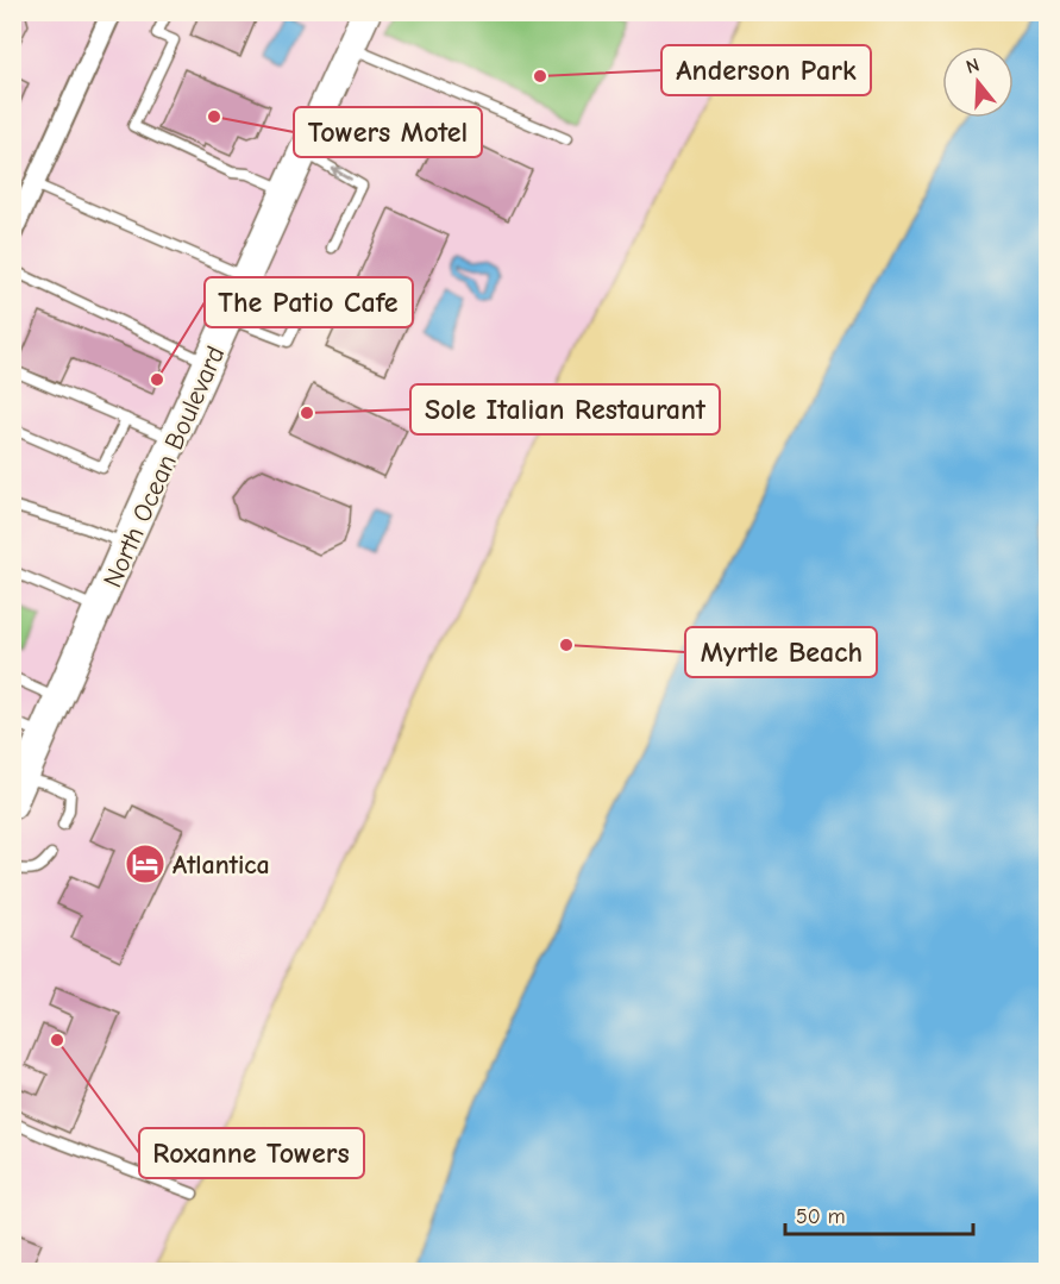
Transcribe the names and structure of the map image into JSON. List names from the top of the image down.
{
  "streets": {
    "main road": ["North Ocean Boulevard"]
  },
  "places": {
    "other": [
      "Anderson Park",
      "Towers Motel",
      "The Patio Cafe",
      "Sole Italian Restaurant",
      "Myrtle Beach",
      "Roxanne Towers"
    ],
    "hotel": ["Atlantica"]
  },
  "scale_bar": "50 m",
  "north": "top"
}
